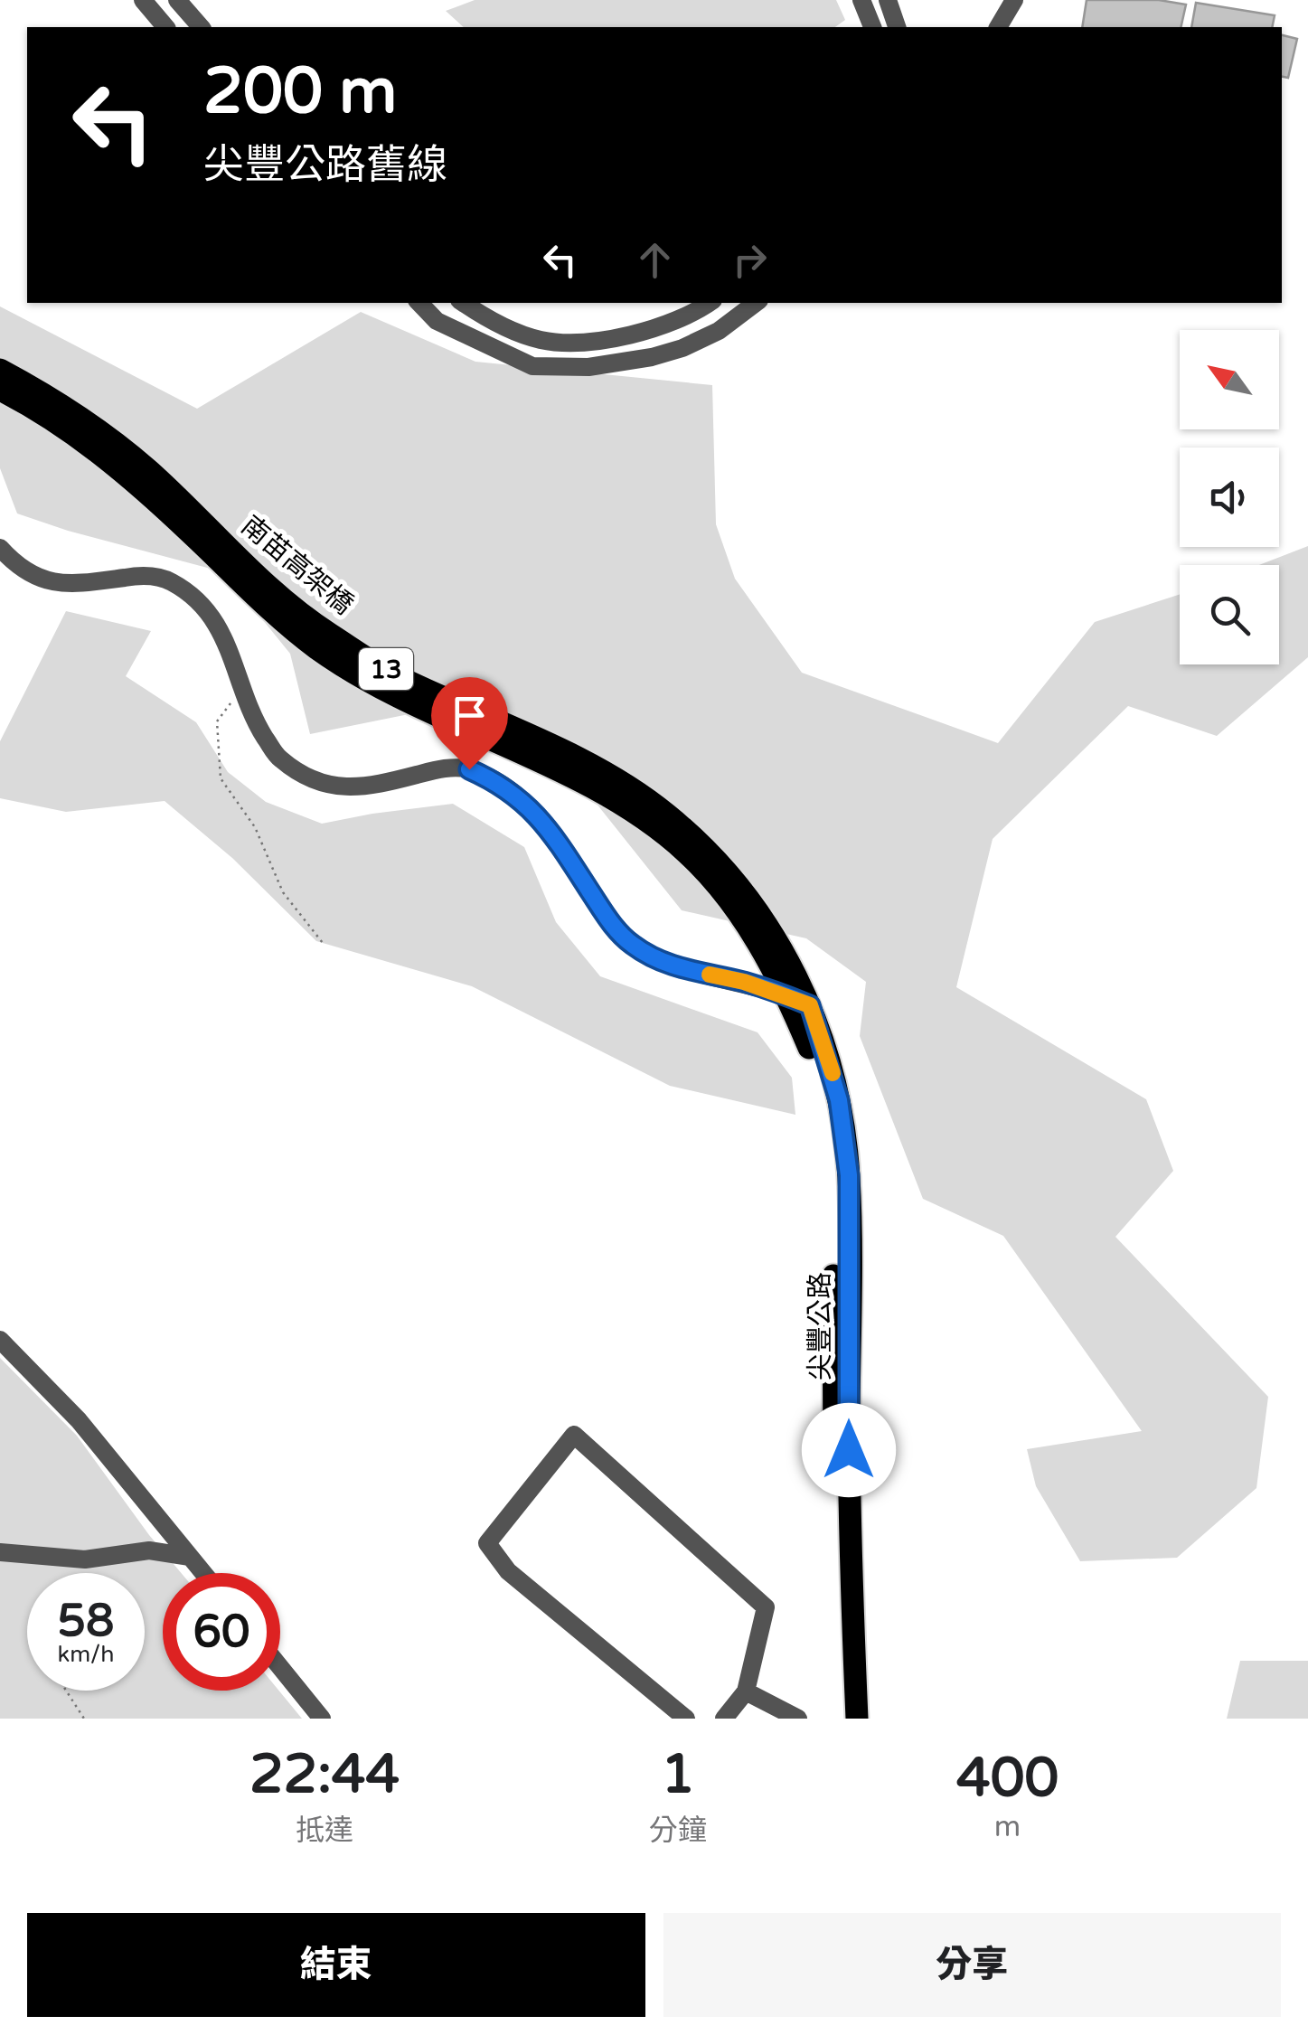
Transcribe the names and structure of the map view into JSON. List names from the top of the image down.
{
  "streets": {
    "main road": ["南苗高架橋", "13", "尖豐公路"]
  },
  "crossings": [
    ["南苗高架橋", "尖豐公路"]
  ],
  "north": "top left",
  "page": {
    "turn": ["200 m", "尖豐公路舊線"],
    "speed": "58 km/h",
    "limit": "60",
    "eta": [
      "22:44",
      "抵達",
      "1",
      "分鐘",
      "400",
      "m"
    ],
    "buttons": ["結束", "分享"]
  }
}
